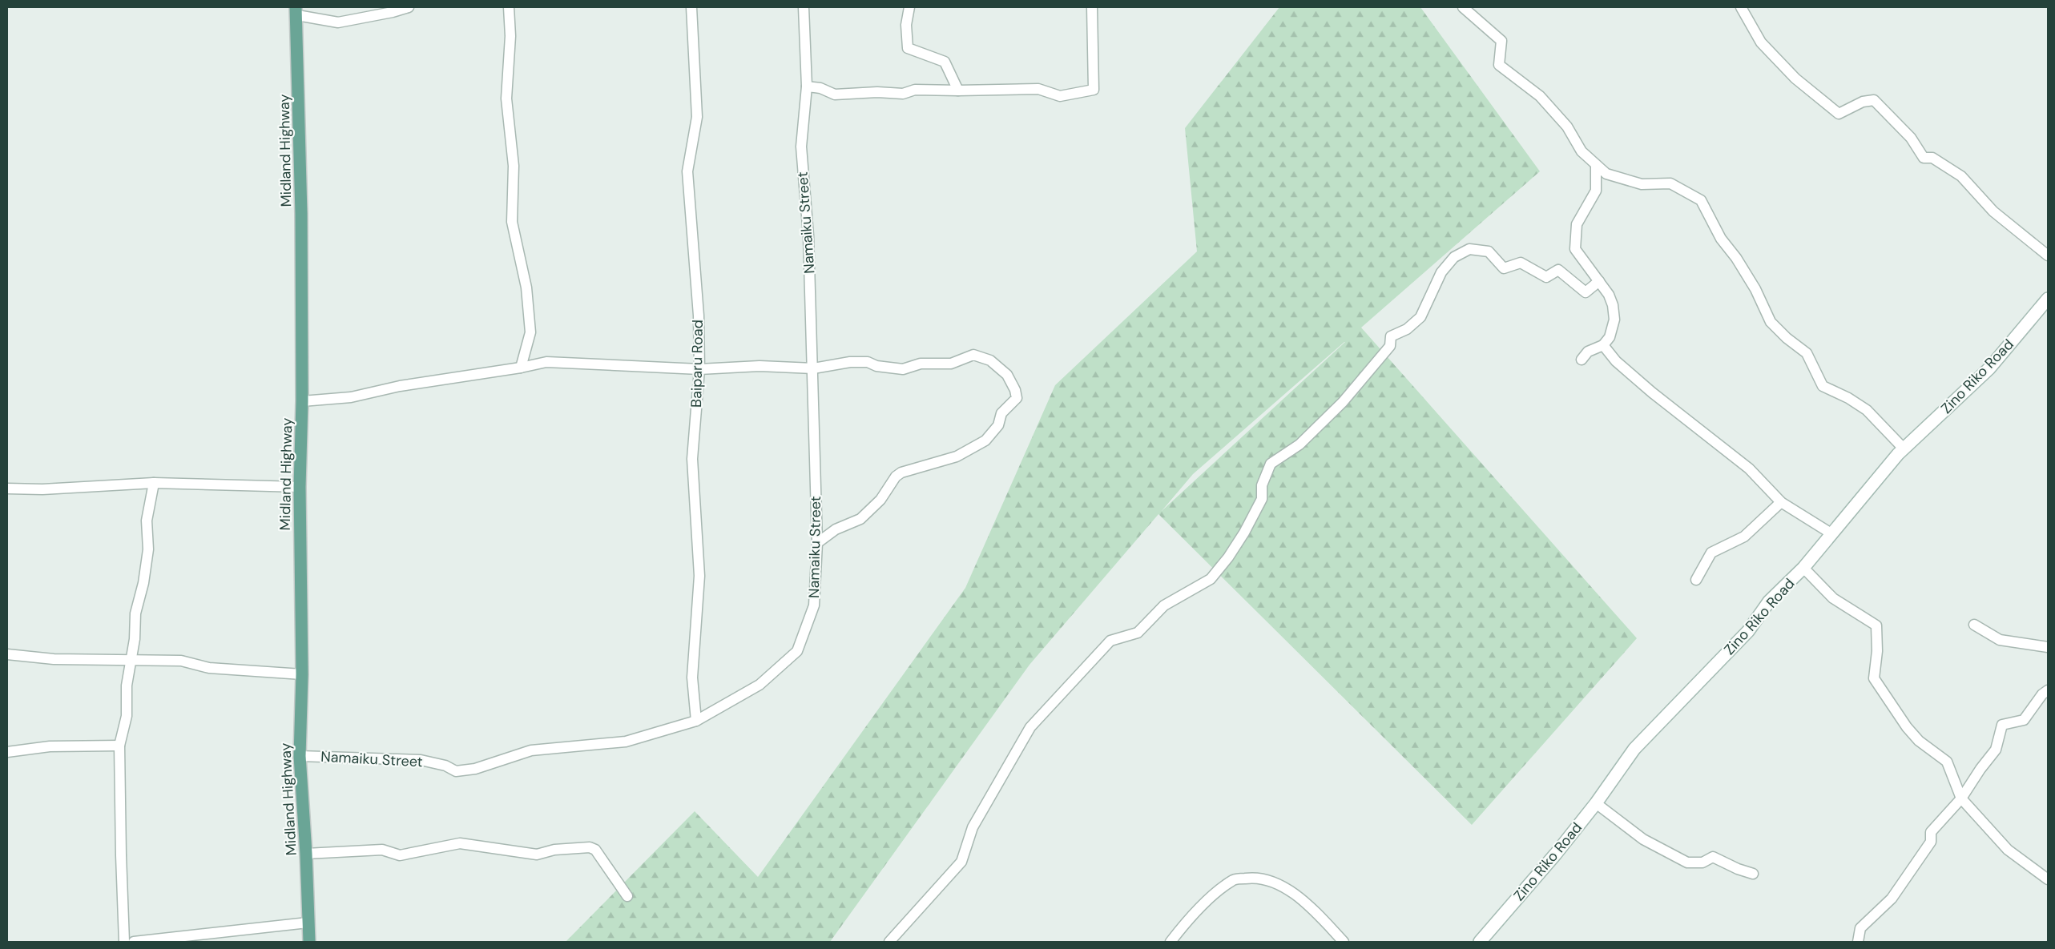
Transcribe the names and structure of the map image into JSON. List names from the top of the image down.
{
  "streets": {
    "main road": ["Midland Highway"],
    "street": ["Namaiku Street", "Baiparu Road", "Zino Riko Road"]
  },
  "crossings": [
    ["Midland Highway", "Namaiku Street"],
    ["Namaiku Street", "Baiparu Road"]
  ]
}
